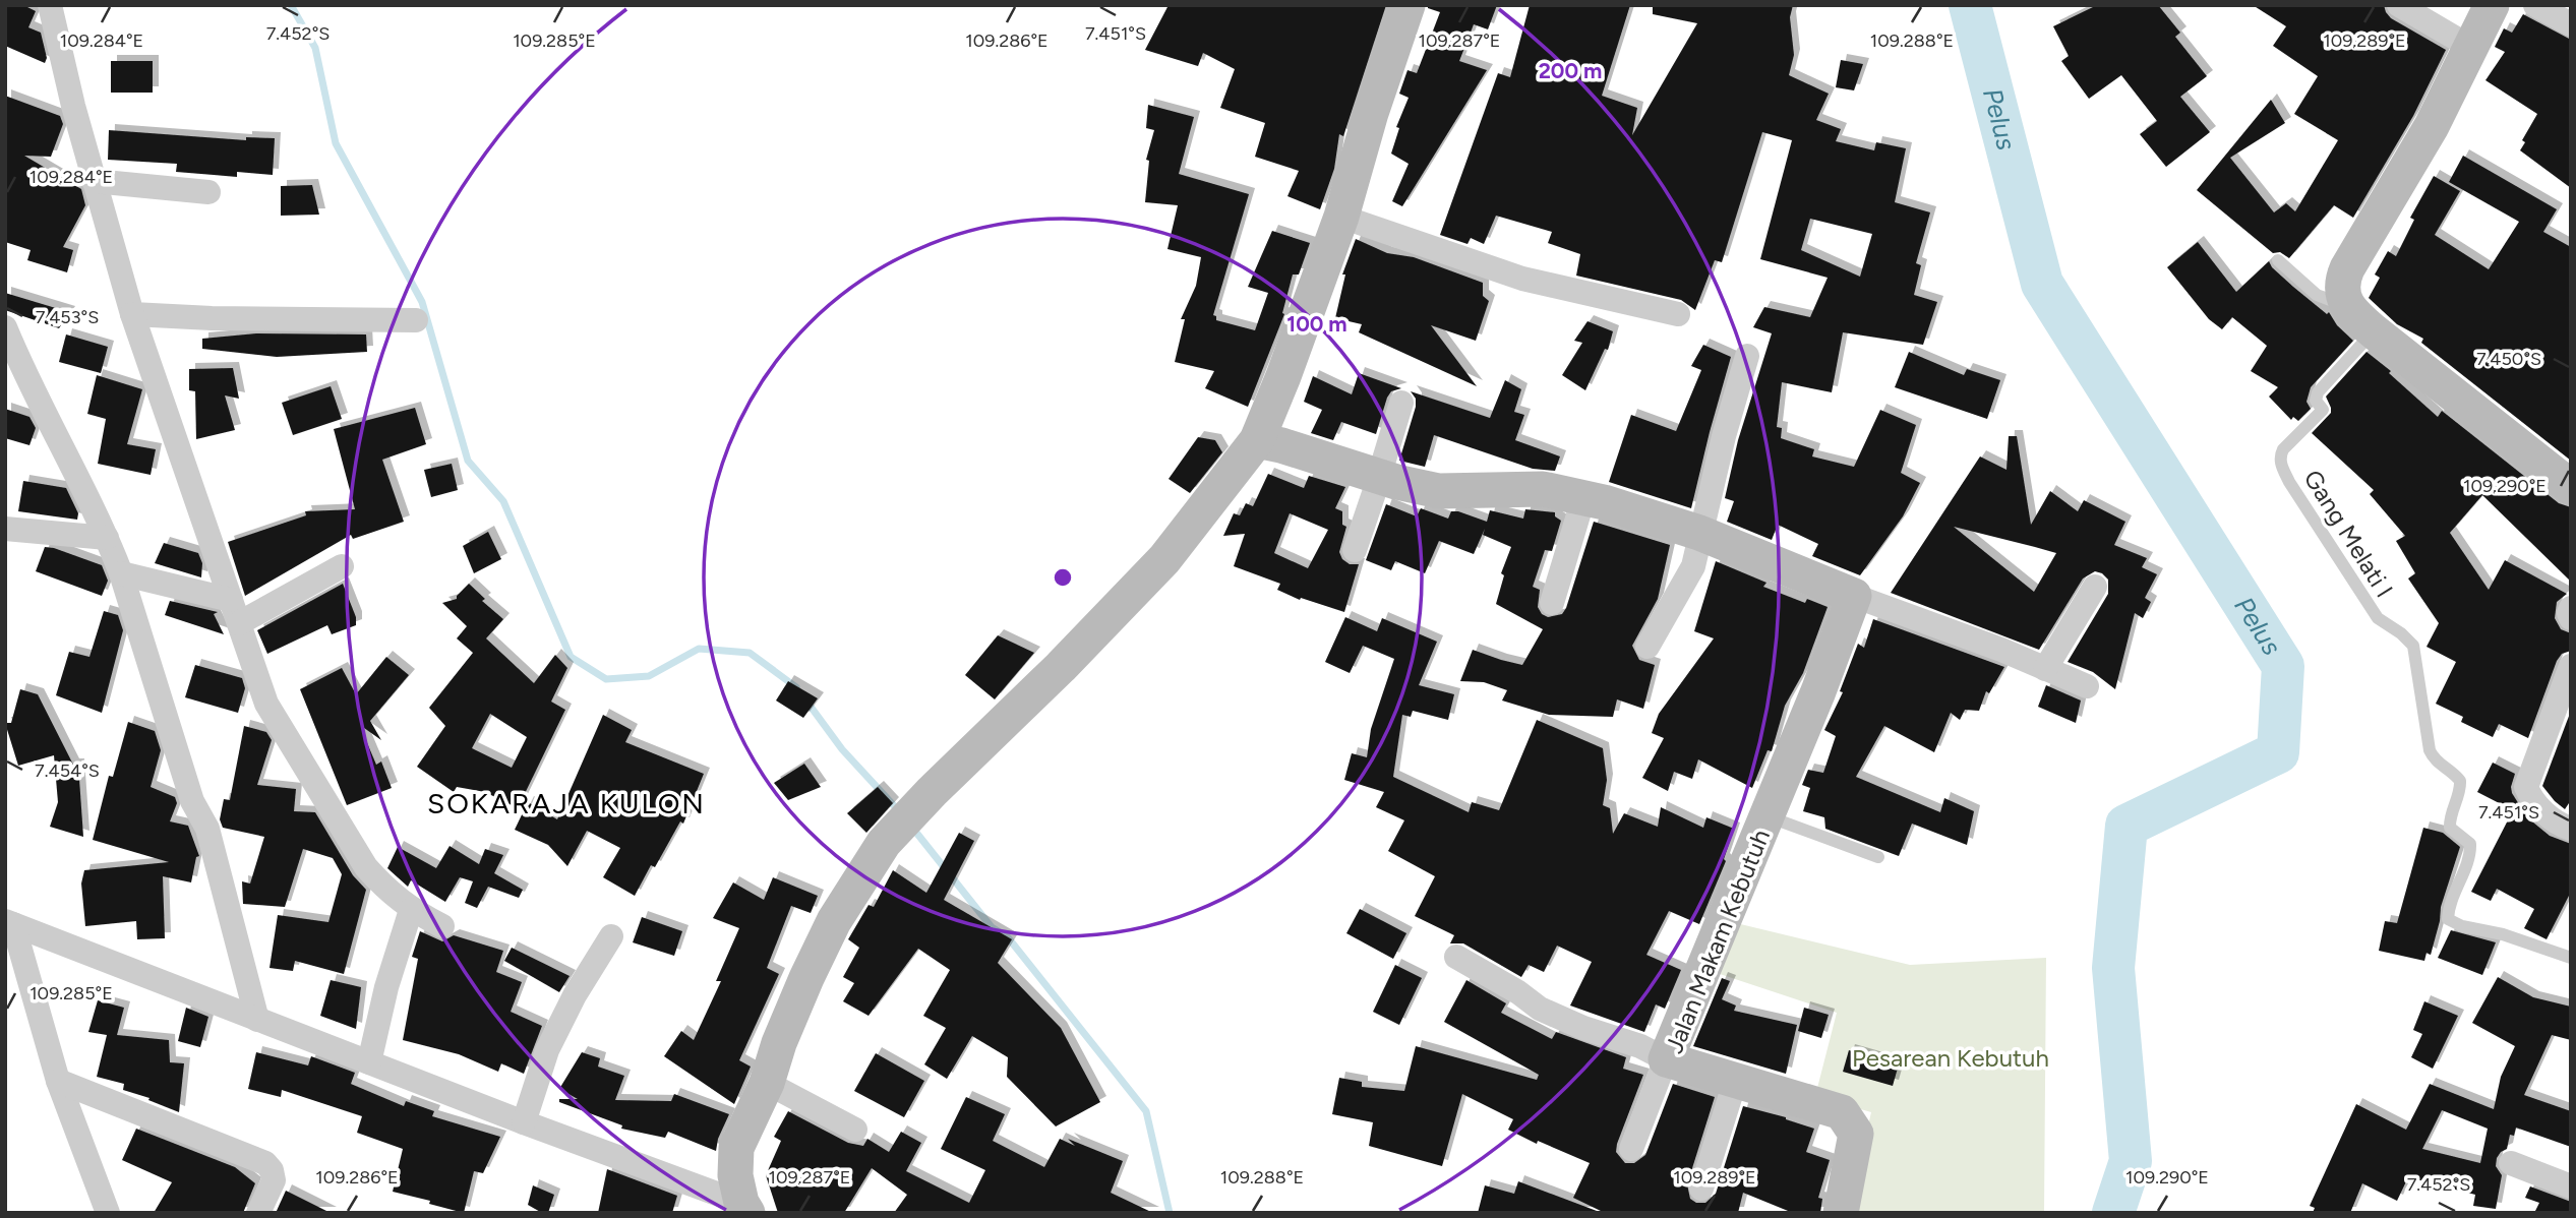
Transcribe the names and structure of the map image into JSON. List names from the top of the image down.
{
  "streets": {
    "street": ["Jalan Makam Kebutuh"],
    "lane": ["Gang Melati I"]
  },
  "districts": ["SOKARAJA KULON"],
  "water": ["Pelus"],
  "parks": ["Pesarean Kebutuh"],
  "coordinates": [
    "7.452°S",
    "7.451°S",
    "109.284°E",
    "109.285°E",
    "109.286°E",
    "109.287°E",
    "109.288°E",
    "109.289°E",
    "7.453°S",
    "7.450°S",
    "109.290°E",
    "7.454°S"
  ],
  "rings": ["200 m", "100 m"]
}
